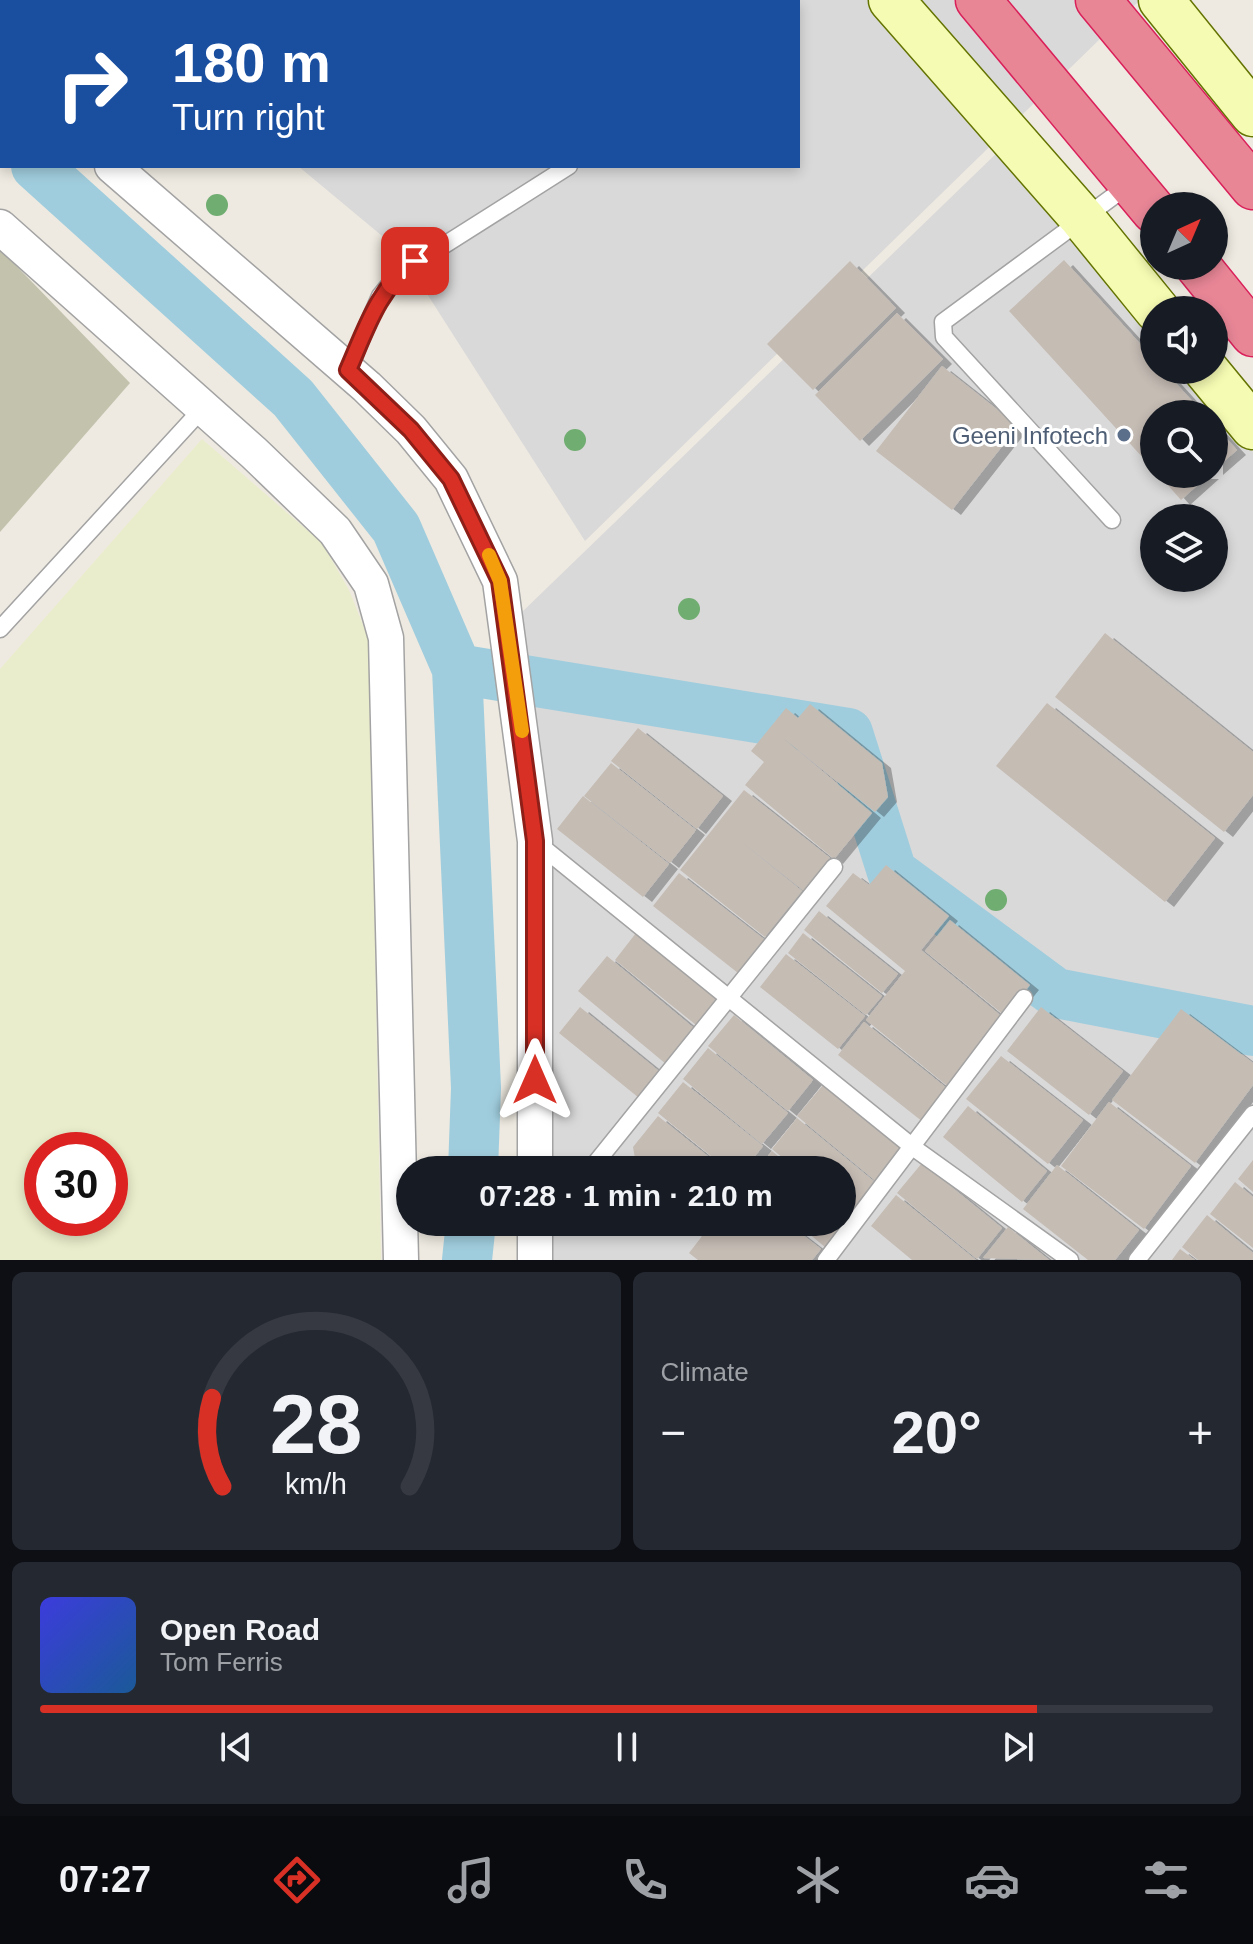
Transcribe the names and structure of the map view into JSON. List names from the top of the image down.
{
  "places": ["Geeni Infotech"],
  "north": "top right",
  "page": {
    "turn": ["180 m", "Turn right"],
    "limit": "30",
    "trip": "07:28 · 1 min · 210 m",
    "tile": "Climate",
    "heat": ["−", "20°", "+"],
    "song": ["Open Road", "Tom Ferris"],
    "tabs": "07:27",
    "gauge": ["28", "km/h"]
  }
}
